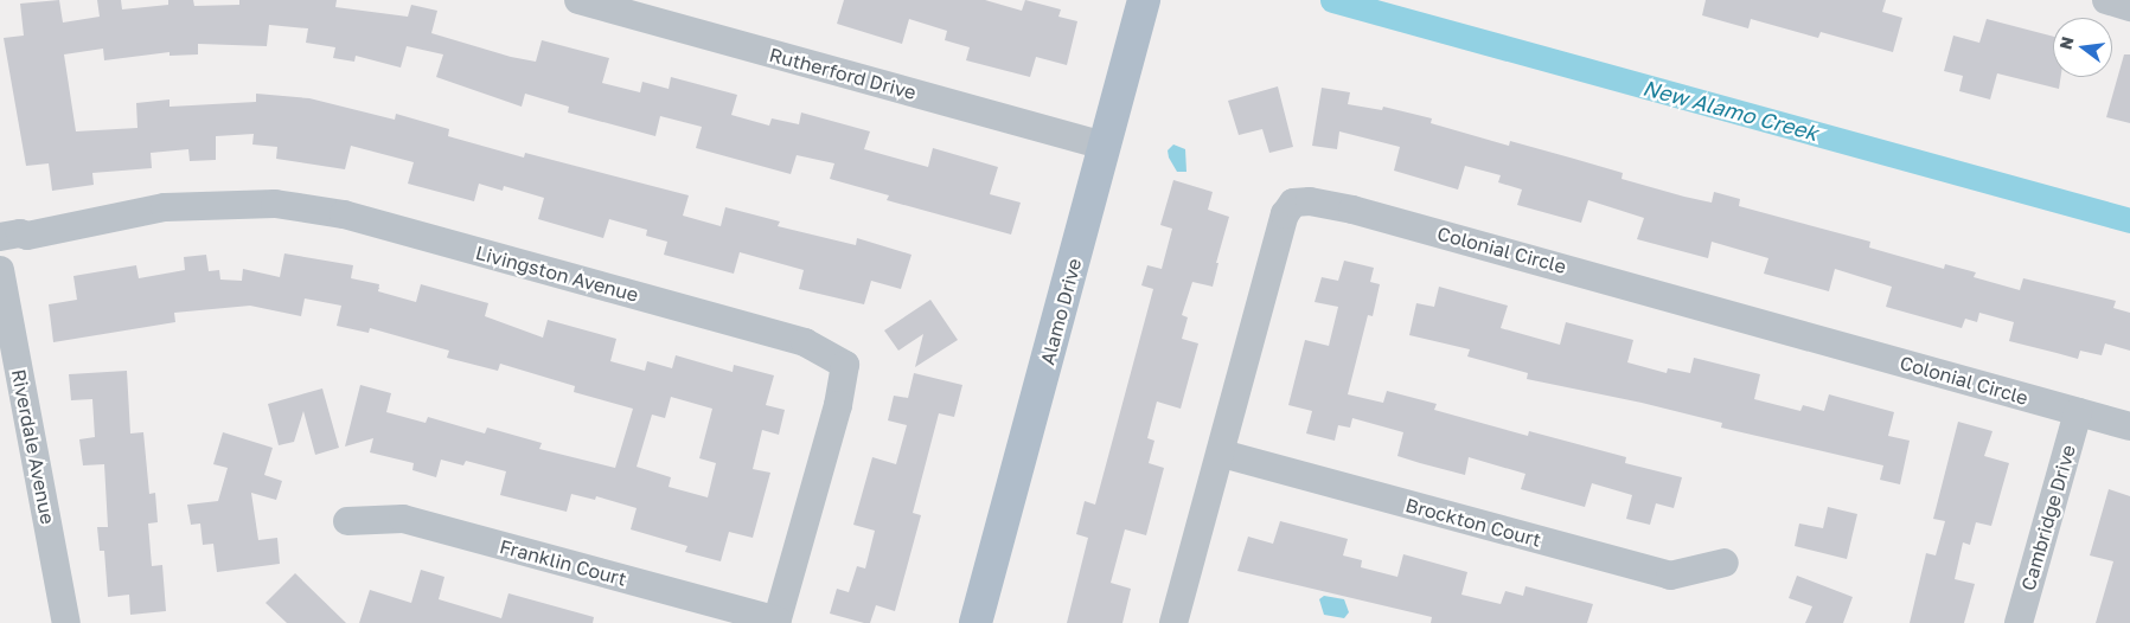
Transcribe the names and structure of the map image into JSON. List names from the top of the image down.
{
  "streets": {
    "main road": ["Alamo Drive"],
    "street": [
      "Rutherford Drive",
      "Colonial Circle",
      "Livingston Avenue",
      "Riverdale Avenue",
      "Cambridge Drive",
      "Brockton Court",
      "Franklin Court"
    ]
  },
  "crossings": [
    ["Rutherford Drive", "Alamo Drive"],
    ["Colonial Circle", "Cambridge Drive"],
    ["Colonial Circle", "Brockton Court"],
    ["Livingston Avenue", "Franklin Court"]
  ],
  "water": ["New Alamo Creek"],
  "north": "left"
}
